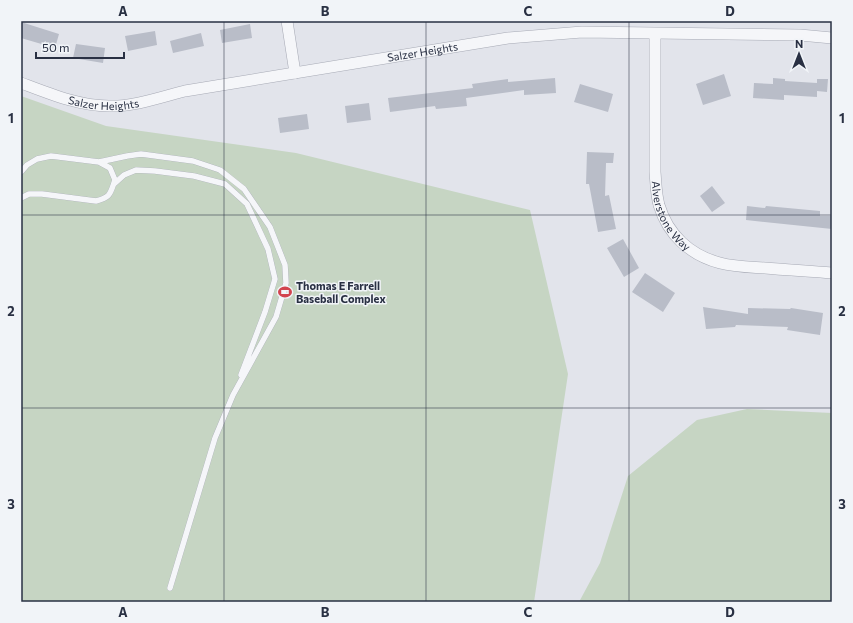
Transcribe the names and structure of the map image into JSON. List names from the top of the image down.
{
  "streets": {
    "street": ["Salzer Heights", "Alverstone Way"]
  },
  "crossings": [
    ["Salzer Heights", "Alverstone Way"]
  ],
  "places": {
    "sports": ["Thomas E Farrell Baseball Complex"]
  },
  "scale_bar": "50 m",
  "north": "top",
  "grid": {
    "columns": [
      "A",
      "B",
      "C",
      "D"
    ],
    "rows": ["1", "2", "3"]
  }
}
